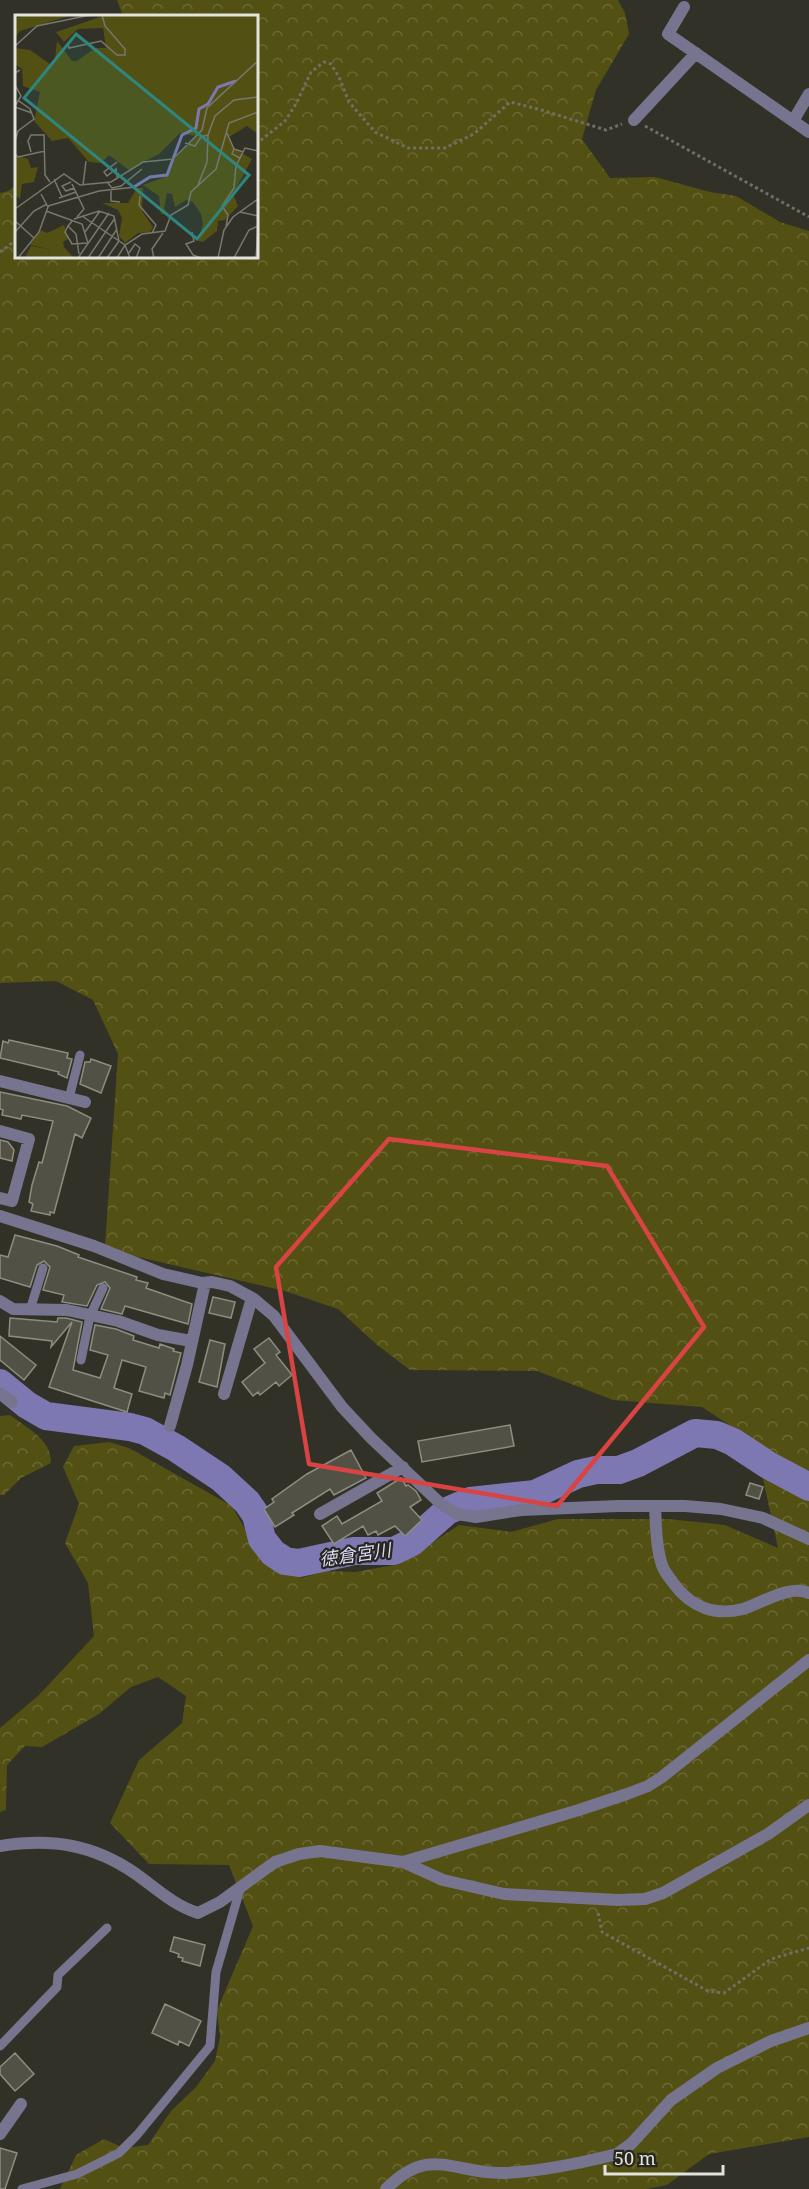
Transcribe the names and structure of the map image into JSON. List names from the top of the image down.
{
  "water": ["徳倉宮川"],
  "scale_bar": "50 m"
}
